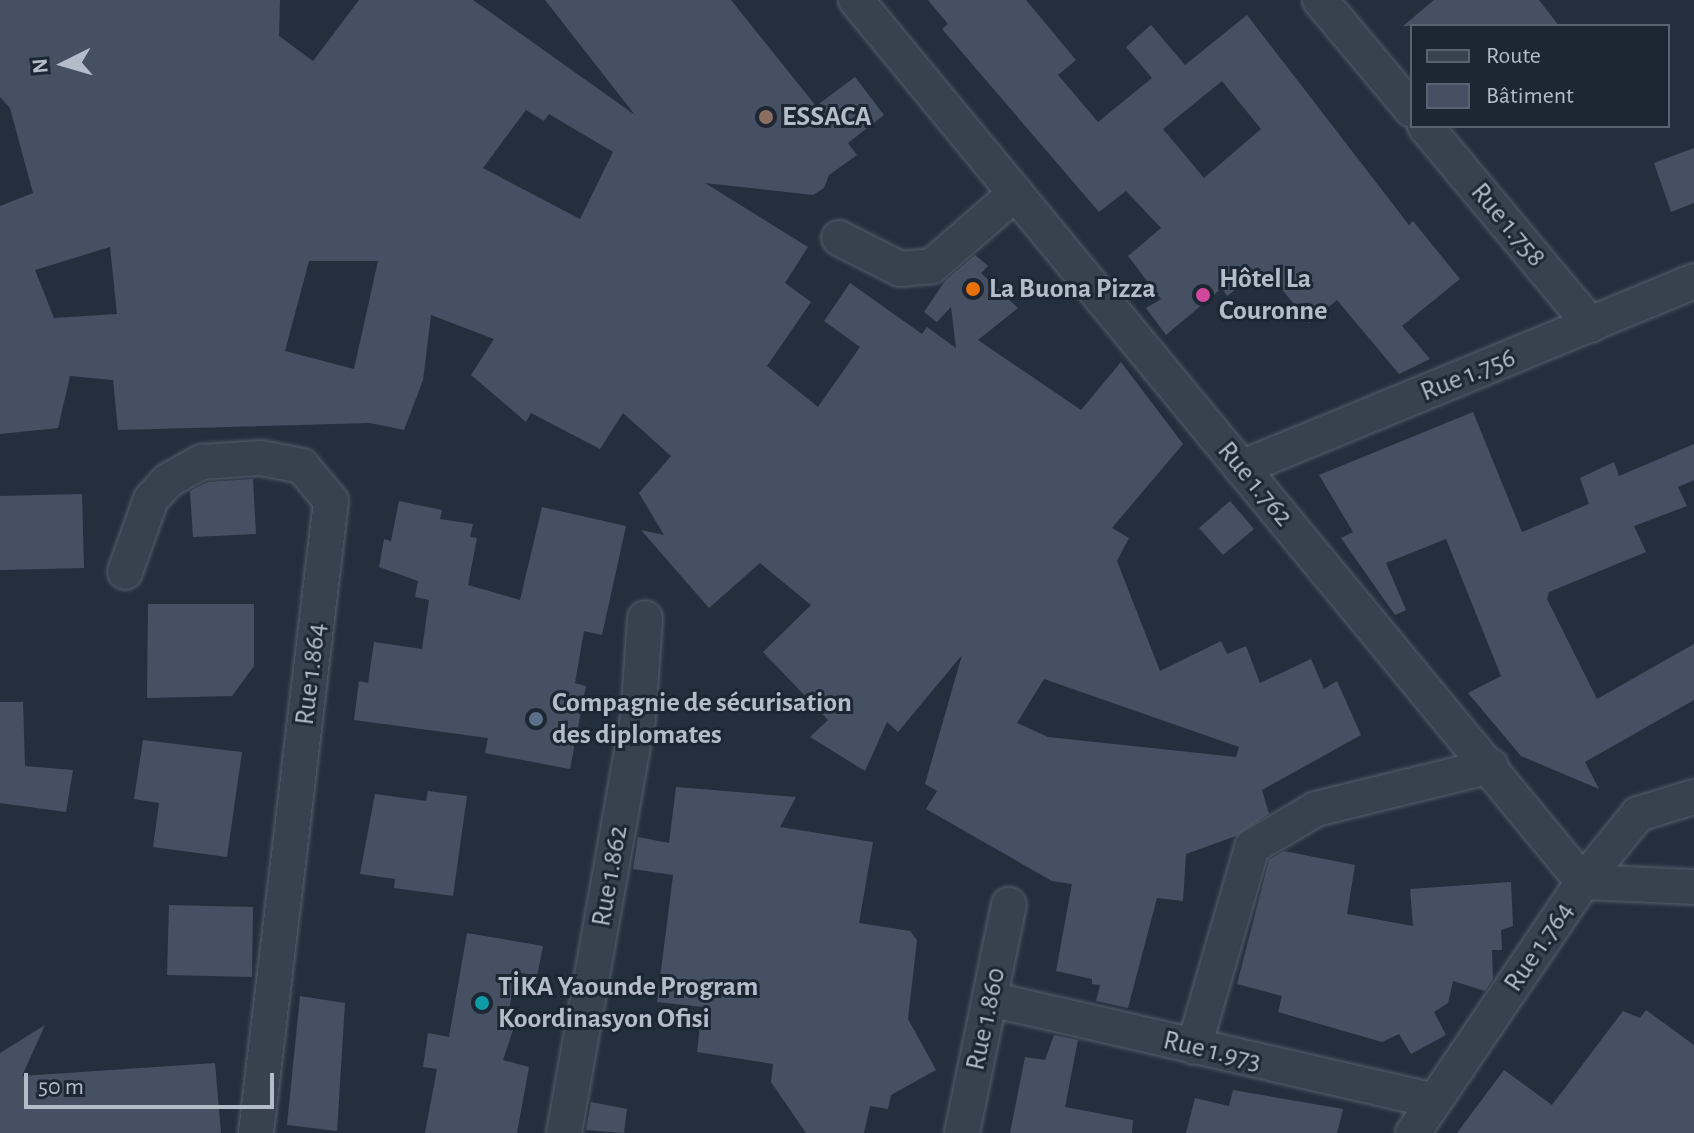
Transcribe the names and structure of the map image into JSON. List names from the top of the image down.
{
  "streets": {
    "street": [
      "Rue 1.758",
      "Rue 1.756",
      "Rue 1.762",
      "Rue 1.864",
      "Rue 1.862",
      "Rue 1.764",
      "Rue 1.860",
      "Rue 1.973"
    ]
  },
  "crossings": [
    ["Rue 1.758", "Rue 1.756"],
    ["Rue 1.756", "Rue 1.762"],
    ["Rue 1.762", "Rue 1.764"],
    ["Rue 1.764", "Rue 1.973"],
    ["Rue 1.860", "Rue 1.973"]
  ],
  "places": [
    "ESSACA",
    "La Buona Pizza",
    "Hôtel La Couronne",
    "Compagnie de sécurisation des diplomates",
    "TİKA Yaounde Program Koordinasyon Ofisi"
  ],
  "legend": ["Route", "Bâtiment"],
  "scale_bar": "50 m",
  "north": "left"
}
